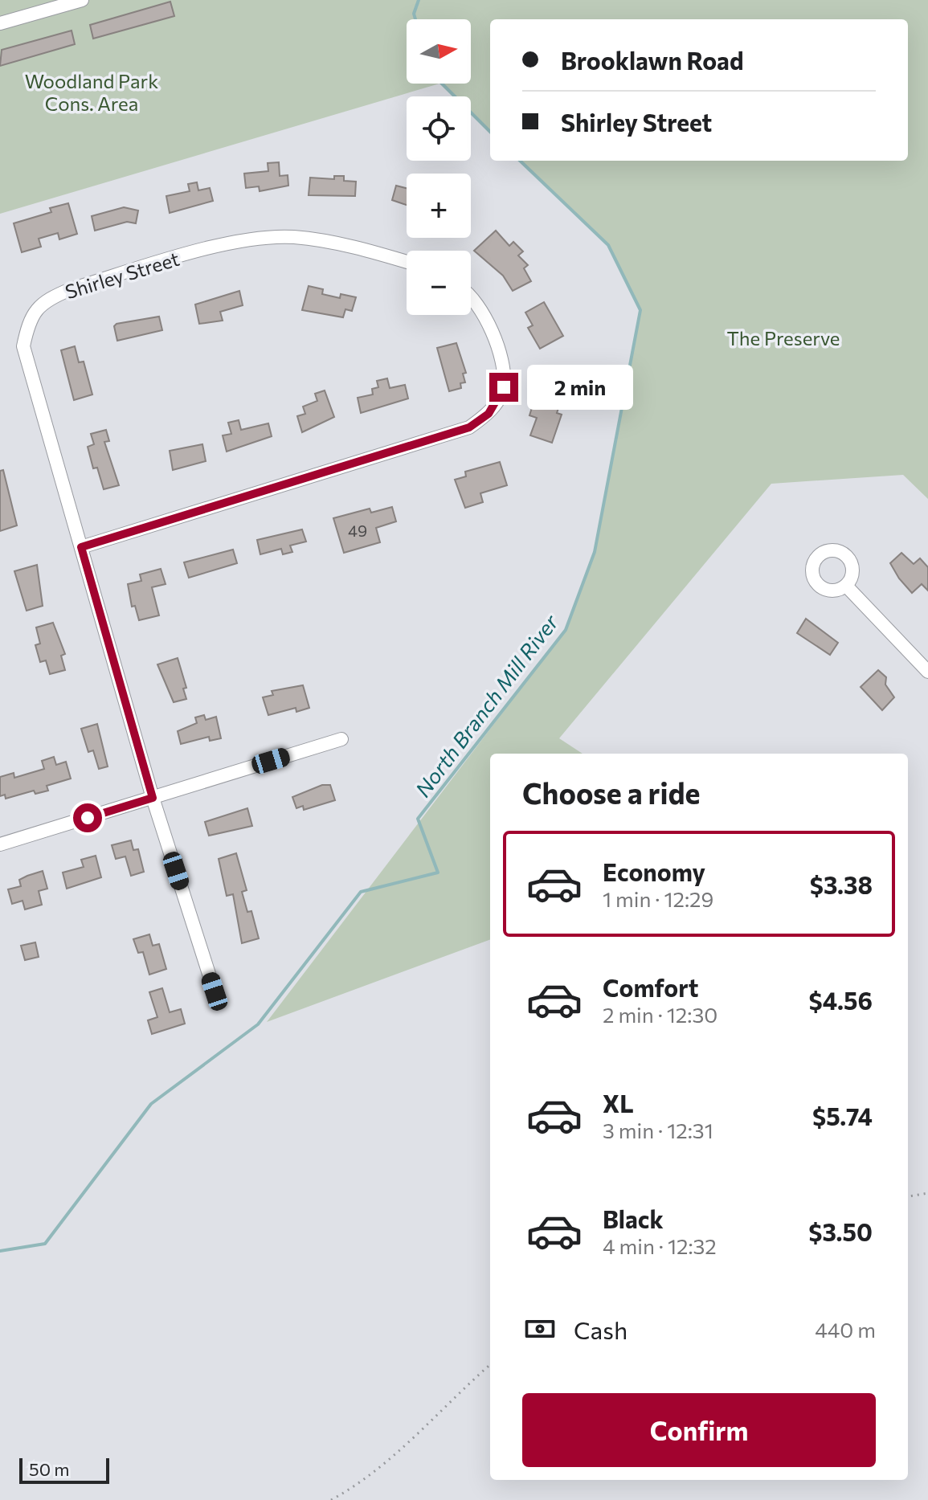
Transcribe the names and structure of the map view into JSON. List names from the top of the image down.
{
  "streets": {
    "street": ["Shirley Street"]
  },
  "water": ["North Branch Mill River"],
  "parks": ["Woodland Park Cons. Area", "The Preserve"],
  "house_numbers": ["49"],
  "scale_bar": "50 m",
  "north": "right",
  "page": {
    "map_buttons": ["+", "−"],
    "banner": ["Brooklawn Road", "Shirley Street"],
    "bubble": "2 min",
    "heading": "Choose a ride",
    "list": [
      {
        "name": "Economy",
        "note": "1 min · 12:29",
        "value": "$3.38"
      },
      {
        "name": "Comfort",
        "note": "2 min · 12:30",
        "value": "$4.56"
      },
      {
        "name": "XL",
        "note": "3 min · 12:31",
        "value": "$5.74"
      },
      {
        "name": "Black",
        "note": "4 min · 12:32",
        "value": "$3.50"
      }
    ],
    "pay": ["Cash", "440 m"],
    "buttons": "Confirm",
    "scale": "50 m"
  }
}
